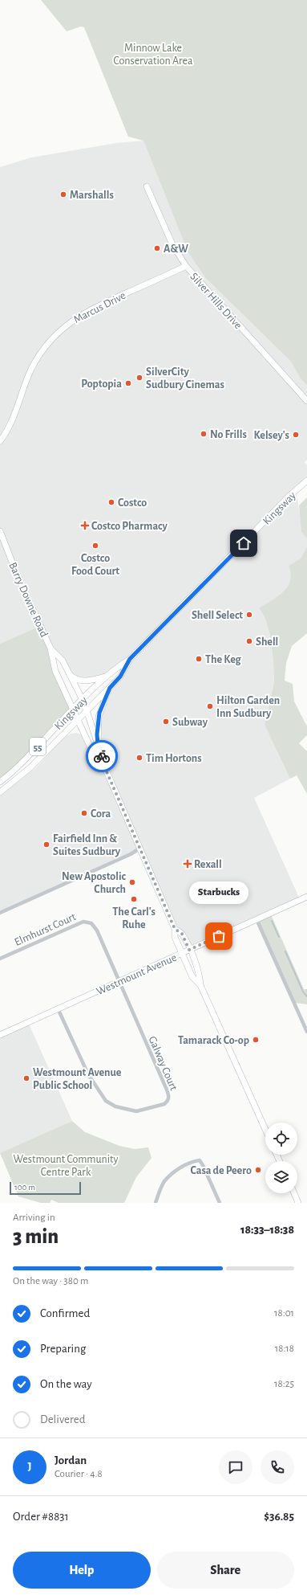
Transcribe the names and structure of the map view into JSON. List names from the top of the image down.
{
  "streets": {
    "main road": [
      "Silver Hills Drive",
      "Marcus Drive",
      "Kingsway",
      "Barry Downe Road",
      "55",
      "Westmount Avenue"
    ],
    "street": ["Elmhurst Court", "Galway Court"]
  },
  "crossings": [
    ["Silver Hills Drive", "Marcus Drive"],
    ["Kingsway", "Barry Downe Road"],
    ["Barry Downe Road", "Westmount Avenue"],
    ["Elmhurst Court", "Westmount Avenue"],
    ["Elmhurst Court", "Galway Court"],
    ["Westmount Avenue", "Galway Court"]
  ],
  "parks": ["Minnow Lake Conservation Area", "Westmount Community Centre Park"],
  "places": {
    "other": [
      "Marshalls",
      "A&W",
      "SilverCity Sudbury Cinemas",
      "Poptopia",
      "No Frills",
      "Kelsey's",
      "Costco",
      "Costco Food Court",
      "Shell Select",
      "Shell",
      "The Keg",
      "Hilton Garden Inn Sudbury",
      "Subway",
      "Tim Hortons",
      "Cora",
      "Fairfield Inn & Suites Sudbury",
      "New Apostolic Church",
      "The Carl's Ruhe",
      "Starbucks",
      "Tamarack Co-op",
      "Westmount Avenue Public School",
      "Casa de Peero"
    ],
    "health": ["Costco Pharmacy", "Rexall"]
  },
  "scale_bar": "100 m",
  "page": {
    "bubble": "Starbucks",
    "scale": "100 m",
    "heading": ["3 min", "Arriving in", "18:33–18:38"],
    "panel": [
      "Jordan",
      "Courier · 4.8",
      "Order #8831",
      "$36.85"
    ],
    "bar": "On the way · 380 m",
    "list": [
      ["Confirmed", "18:01"],
      ["Preparing", "18:18"],
      ["On the way", "18:25"],
      "Delivered"
    ],
    "round": "J",
    "buttons": ["Help", "Share"]
  }
}
